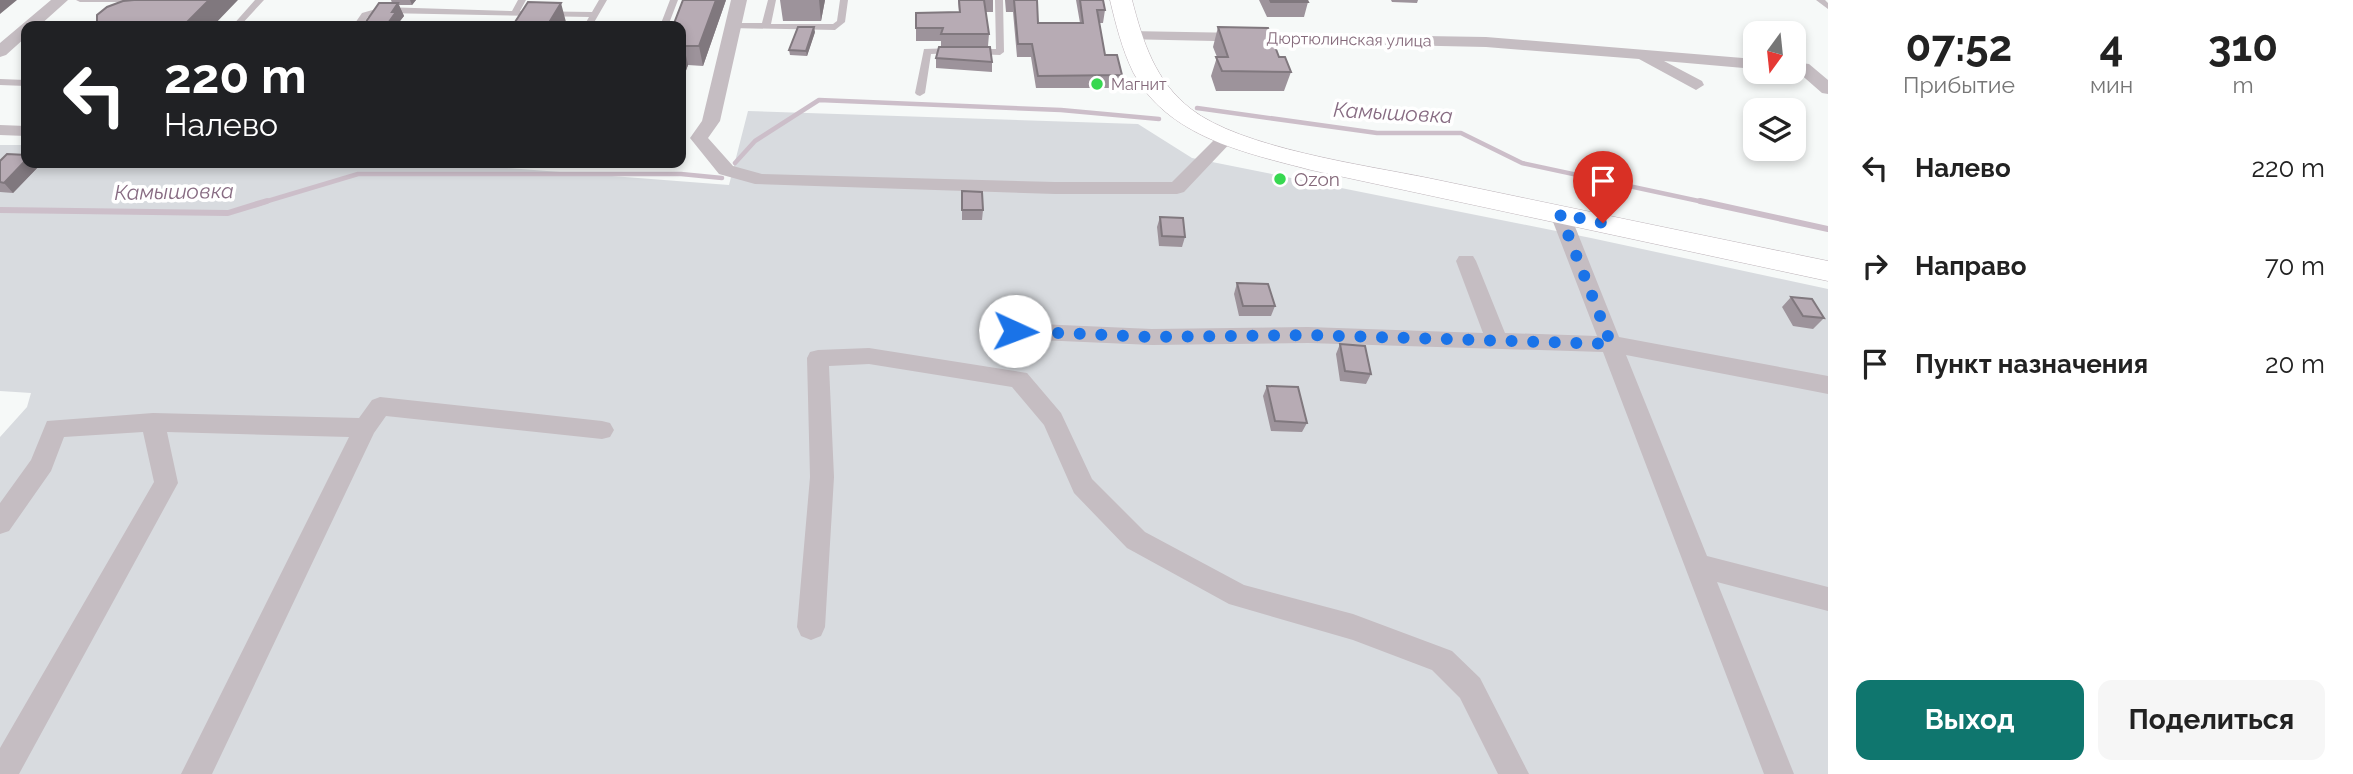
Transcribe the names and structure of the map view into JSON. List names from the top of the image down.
{
  "streets": {
    "street": ["Дюртюлинская улица"]
  },
  "water": ["Камышовка"],
  "places": ["Магнит", "Ozon"],
  "north": "bottom",
  "page": {
    "eta": [
      "07:52",
      "Прибытие",
      "4",
      "мин",
      "310",
      "m"
    ],
    "turn": ["220 m", "Налево"],
    "list": [
      {
        "name": "Налево",
        "value": "220 m"
      },
      {
        "name": "Направо",
        "value": "70 m"
      },
      {
        "name": "Пункт назначения",
        "value": "20 m"
      }
    ],
    "buttons": ["Выход", "Поделиться"]
  }
}
